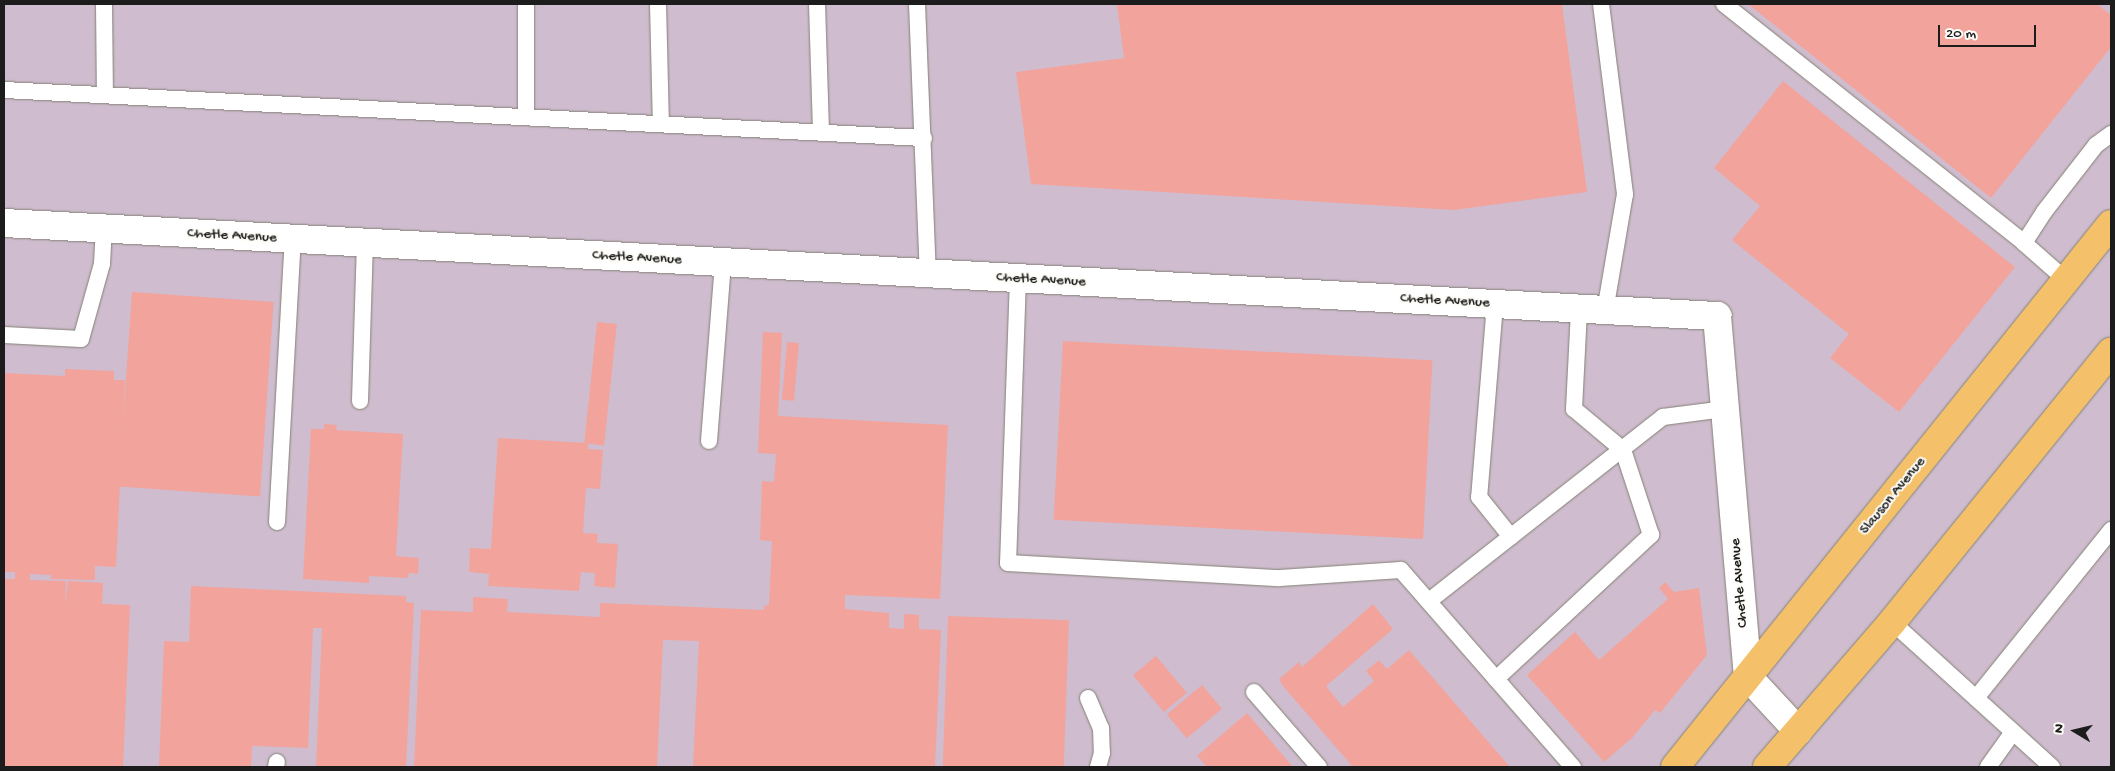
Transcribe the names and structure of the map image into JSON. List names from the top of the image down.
{
  "streets": {
    "main road": ["Slauson Avenue"],
    "street": ["Chetle Avenue"]
  },
  "crossings": [
    ["Chetle Avenue", "Slauson Avenue"]
  ],
  "scale_bar": "20 m",
  "north": "left"
}
